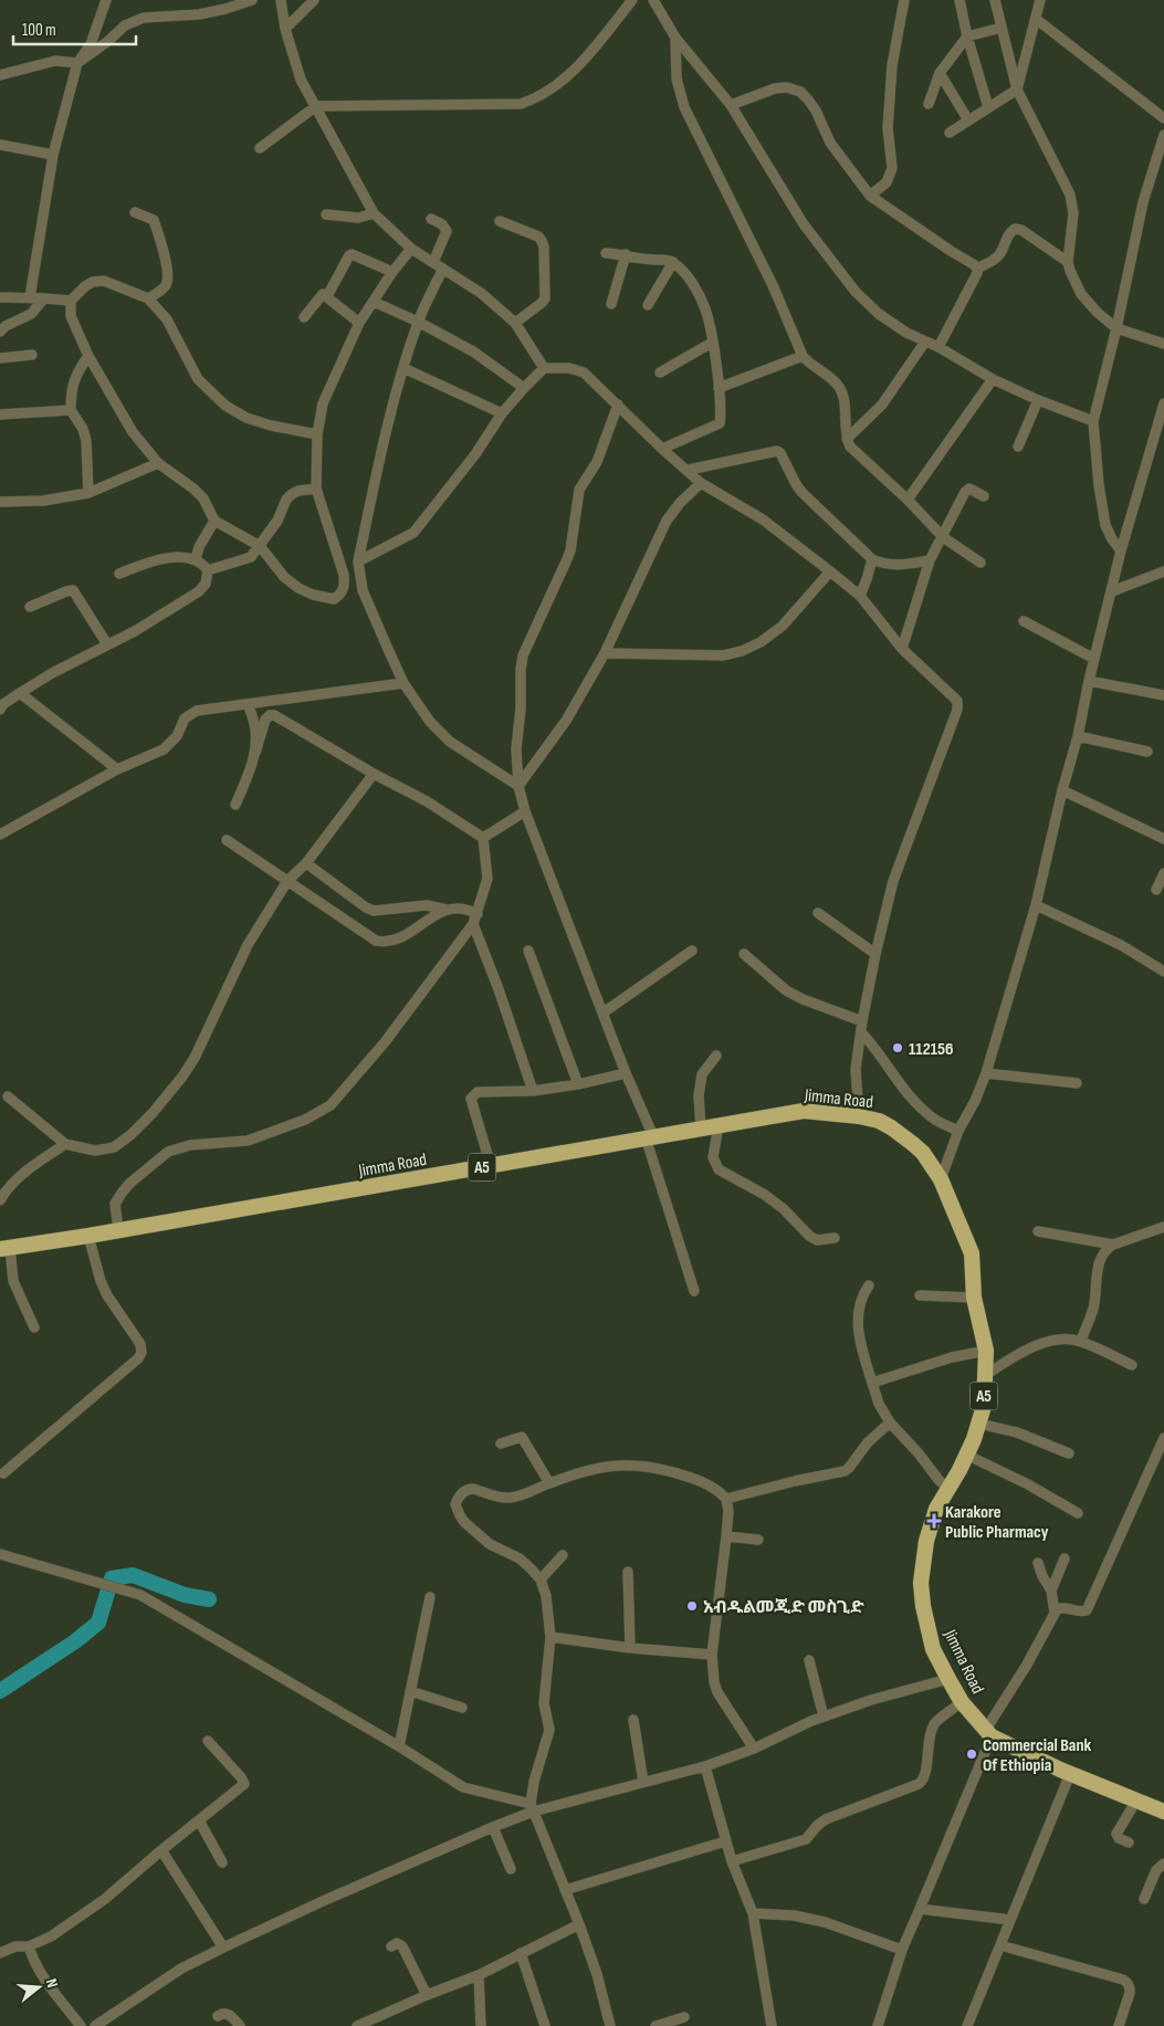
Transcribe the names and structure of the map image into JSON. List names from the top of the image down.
{
  "streets": {
    "highway": ["Jimma Road", "A5"]
  },
  "places": {
    "other": ["112156", "አብዱልመጂድ መስጊድ", "Commercial Bank Of Ethiopia"],
    "health": ["Karakore Public Pharmacy"]
  },
  "scale_bar": "100 m",
  "north": "right"
}
